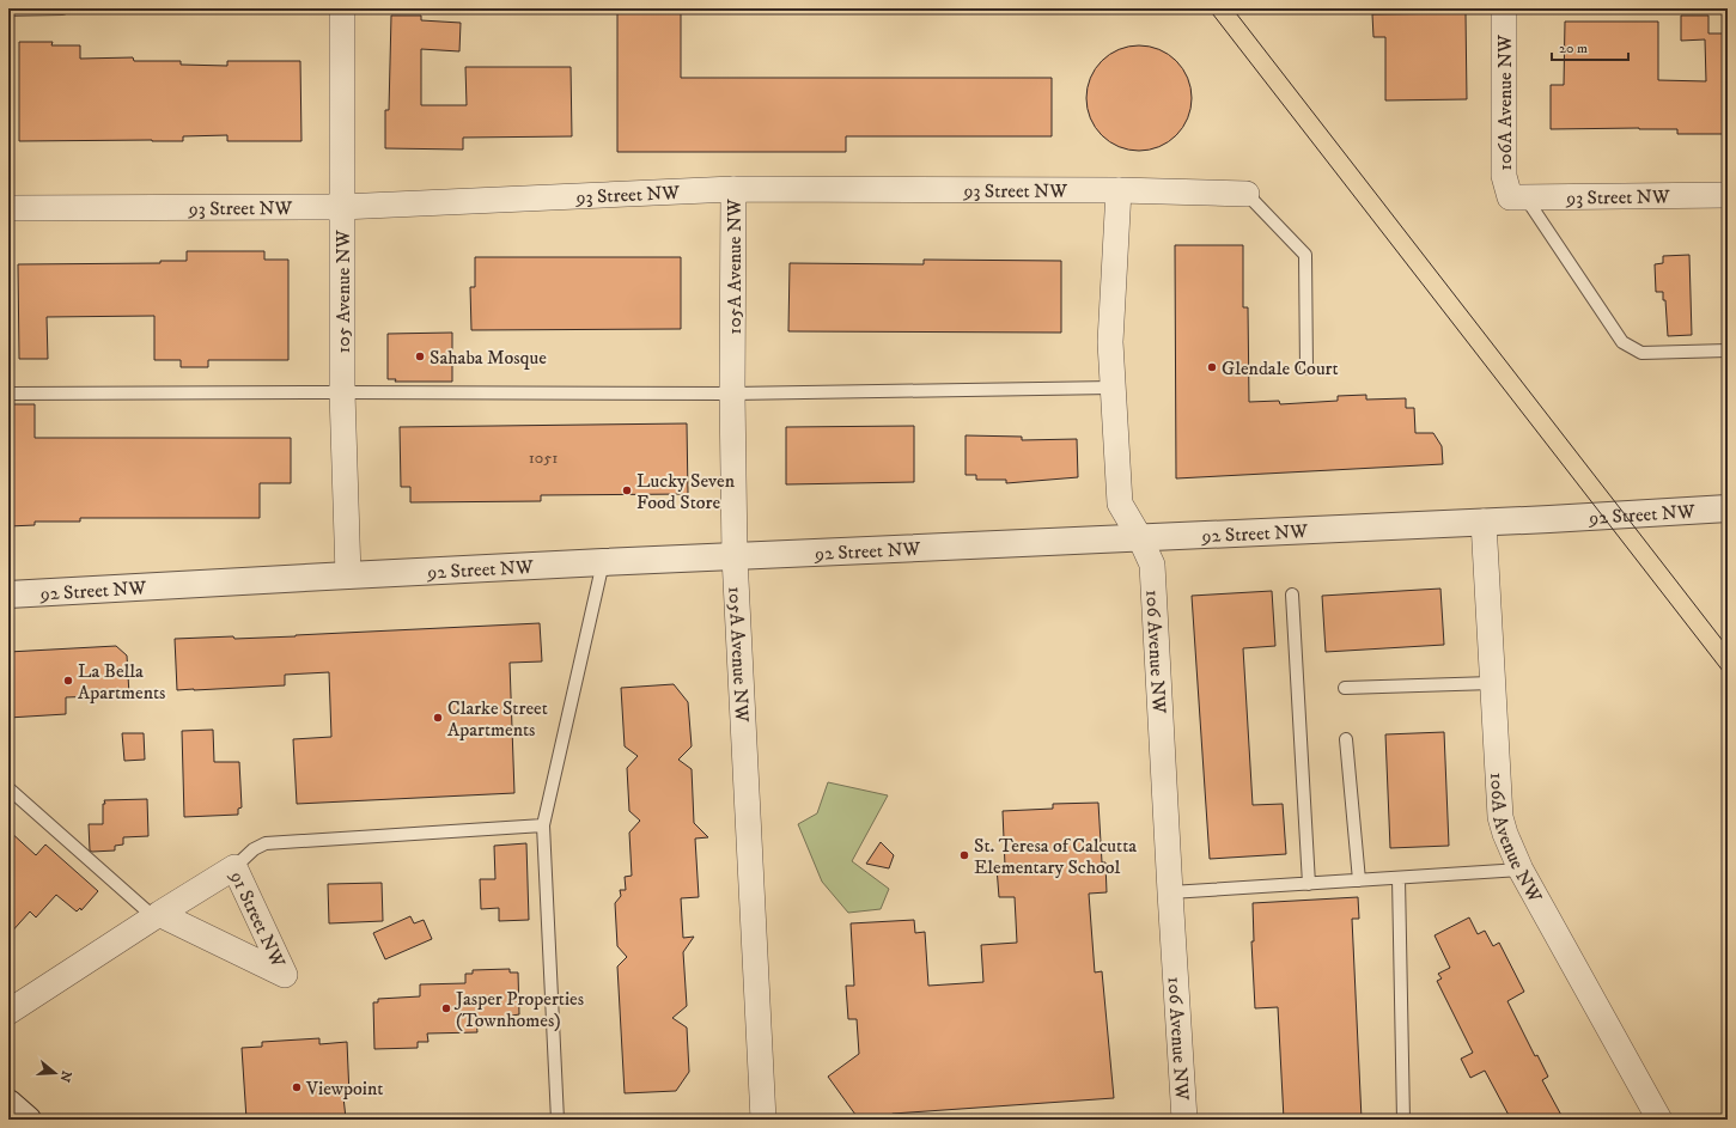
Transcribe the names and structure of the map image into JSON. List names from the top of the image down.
{
  "streets": {
    "street": [
      "106A Avenue NW",
      "93 Street NW",
      "105A Avenue NW",
      "105 Avenue NW",
      "92 Street NW",
      "106 Avenue NW",
      "91 Street NW"
    ]
  },
  "crossings": [
    ["106A Avenue NW", "93 Street NW"],
    ["106A Avenue NW", "92 Street NW"],
    ["93 Street NW", "105A Avenue NW"],
    ["93 Street NW", "105 Avenue NW"],
    ["93 Street NW", "106 Avenue NW"],
    ["105A Avenue NW", "92 Street NW"],
    ["105 Avenue NW", "92 Street NW"],
    ["92 Street NW", "106 Avenue NW"]
  ],
  "places": [
    "Sahaba Mosque",
    "Glendale Court",
    "Lucky Seven Food Store",
    "La Bella Apartments",
    "Clarke Street Apartments",
    "St. Teresa of Calcutta Elementary School",
    "Jasper Properties (Townhomes)",
    "Viewpoint"
  ],
  "house_numbers": ["1051"],
  "scale_bar": "20 m",
  "north": "right"
}
